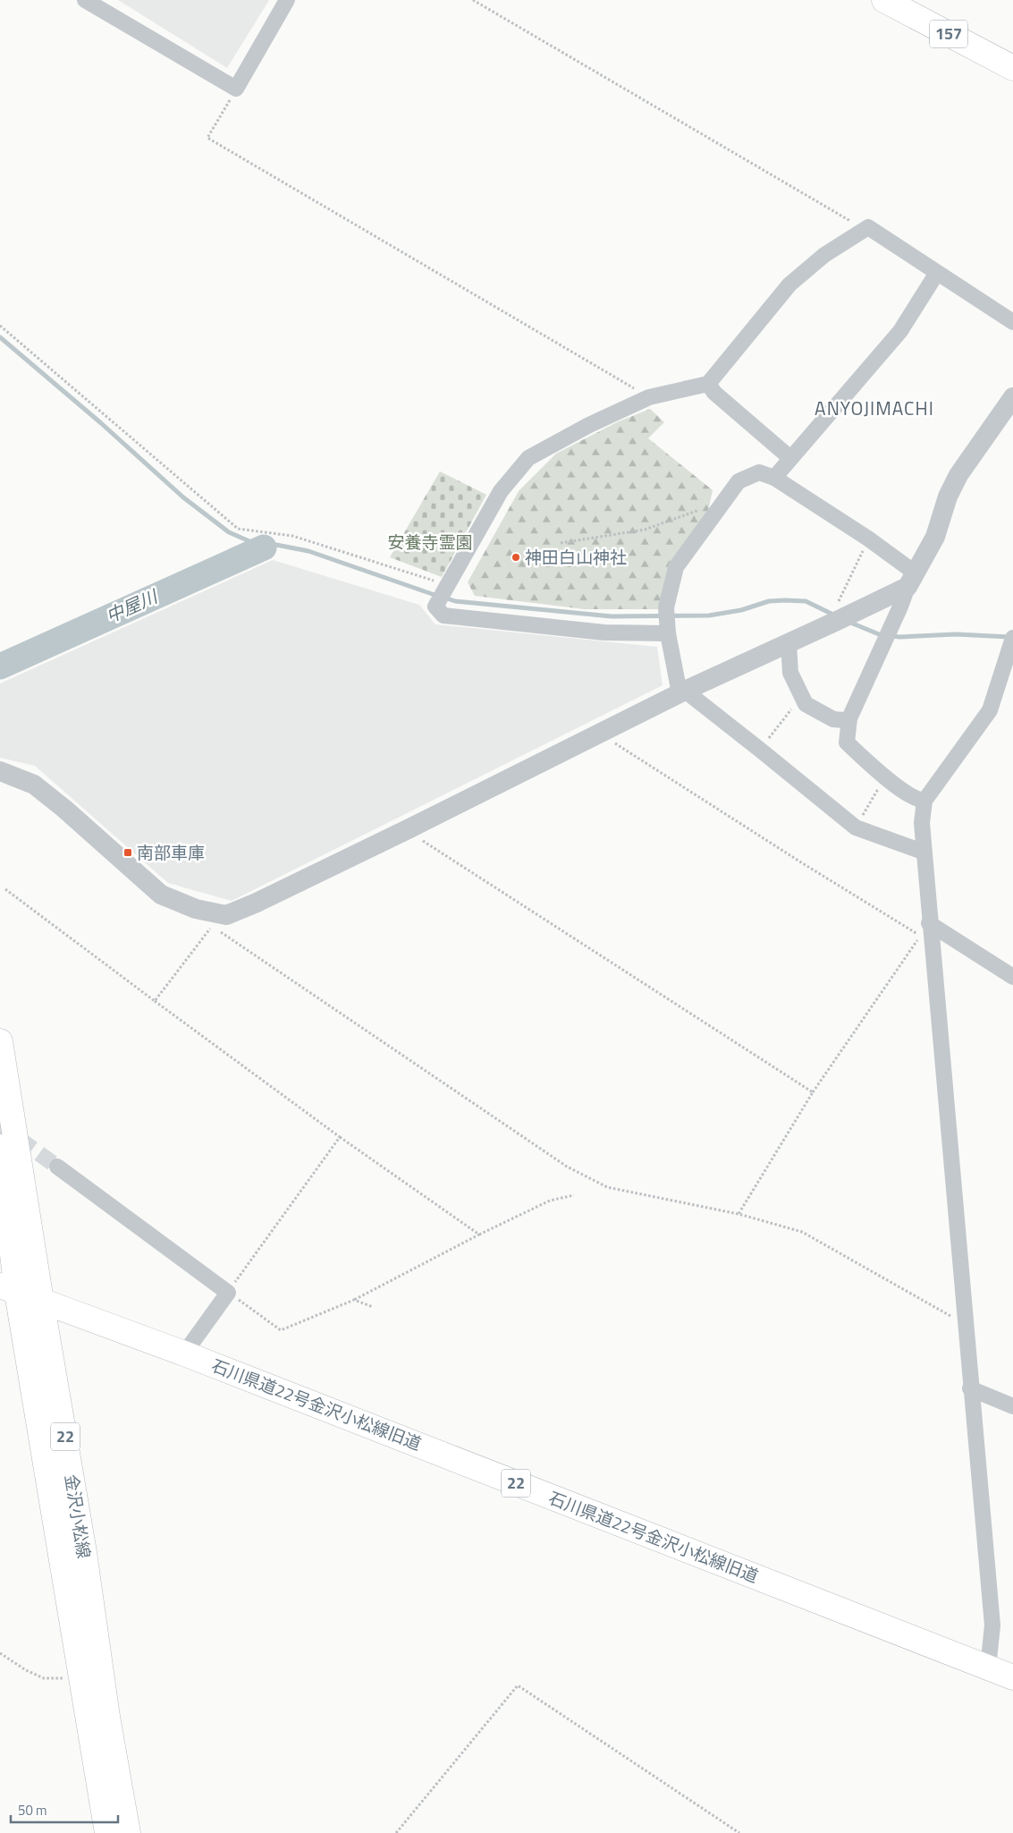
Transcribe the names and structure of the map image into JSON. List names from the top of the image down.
{
  "streets": {
    "main road": [
      "157",
      "石川県道22号金沢小松線旧道",
      "22",
      "金沢小松線"
    ]
  },
  "crossings": [
    ["石川県道22号金沢小松線旧道", "金沢小松線"]
  ],
  "districts": ["ANYOJIMACHI"],
  "water": ["中屋川"],
  "parks": ["安養寺霊園"],
  "places": {
    "other": ["神田白山神社"],
    "transit": ["南部車庫"]
  },
  "scale_bar": "50 m"
}
